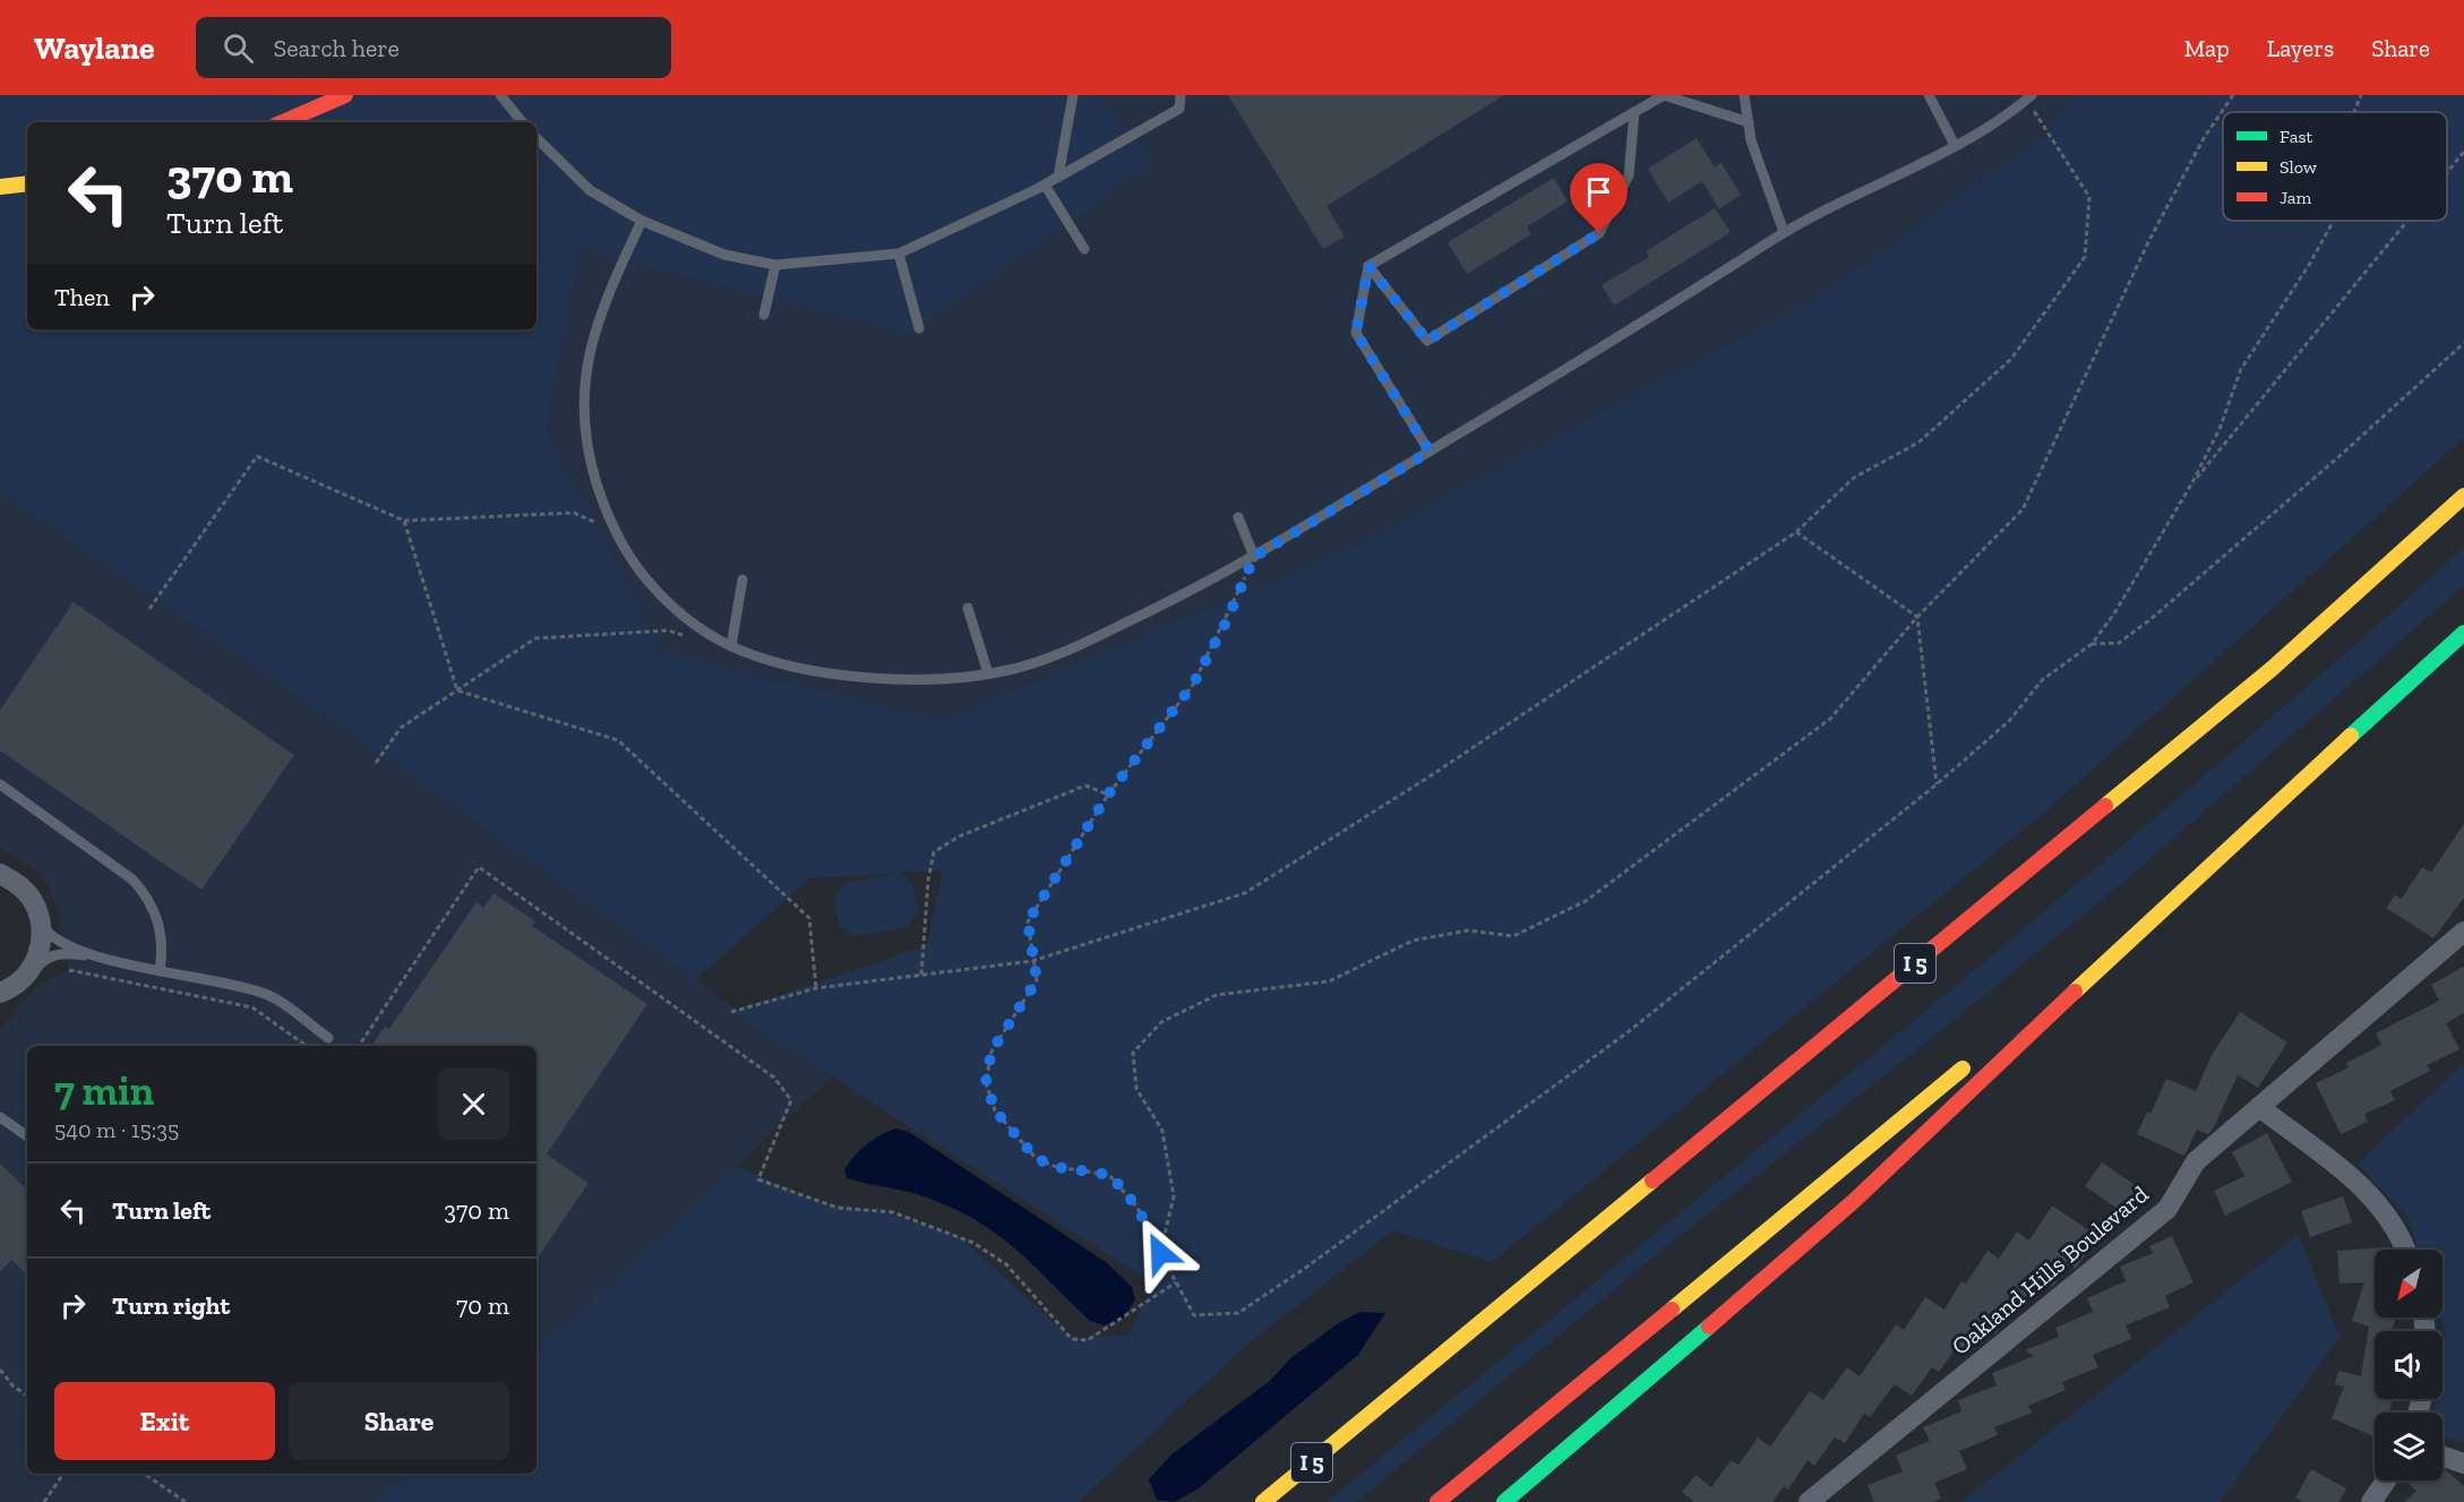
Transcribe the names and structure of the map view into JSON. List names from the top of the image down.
{
  "streets": {
    "main road": ["I 5"],
    "street": ["Oakland Hills Boulevard"]
  },
  "legend": ["Fast", "Slow", "Jam"],
  "north": "bottom left",
  "page": {
    "header": "Waylane",
    "search": "Search here",
    "nav": ["Map", "Layers", "Share"],
    "turn": ["370 m", "Turn left"],
    "then": "Then",
    "heading": ["7 min", "540 m · 15:35"],
    "list": [
      {
        "name": "Turn left",
        "value": "370 m"
      },
      {
        "name": "Turn right",
        "value": "70 m"
      }
    ],
    "buttons": ["Exit", "Share"]
  }
}
